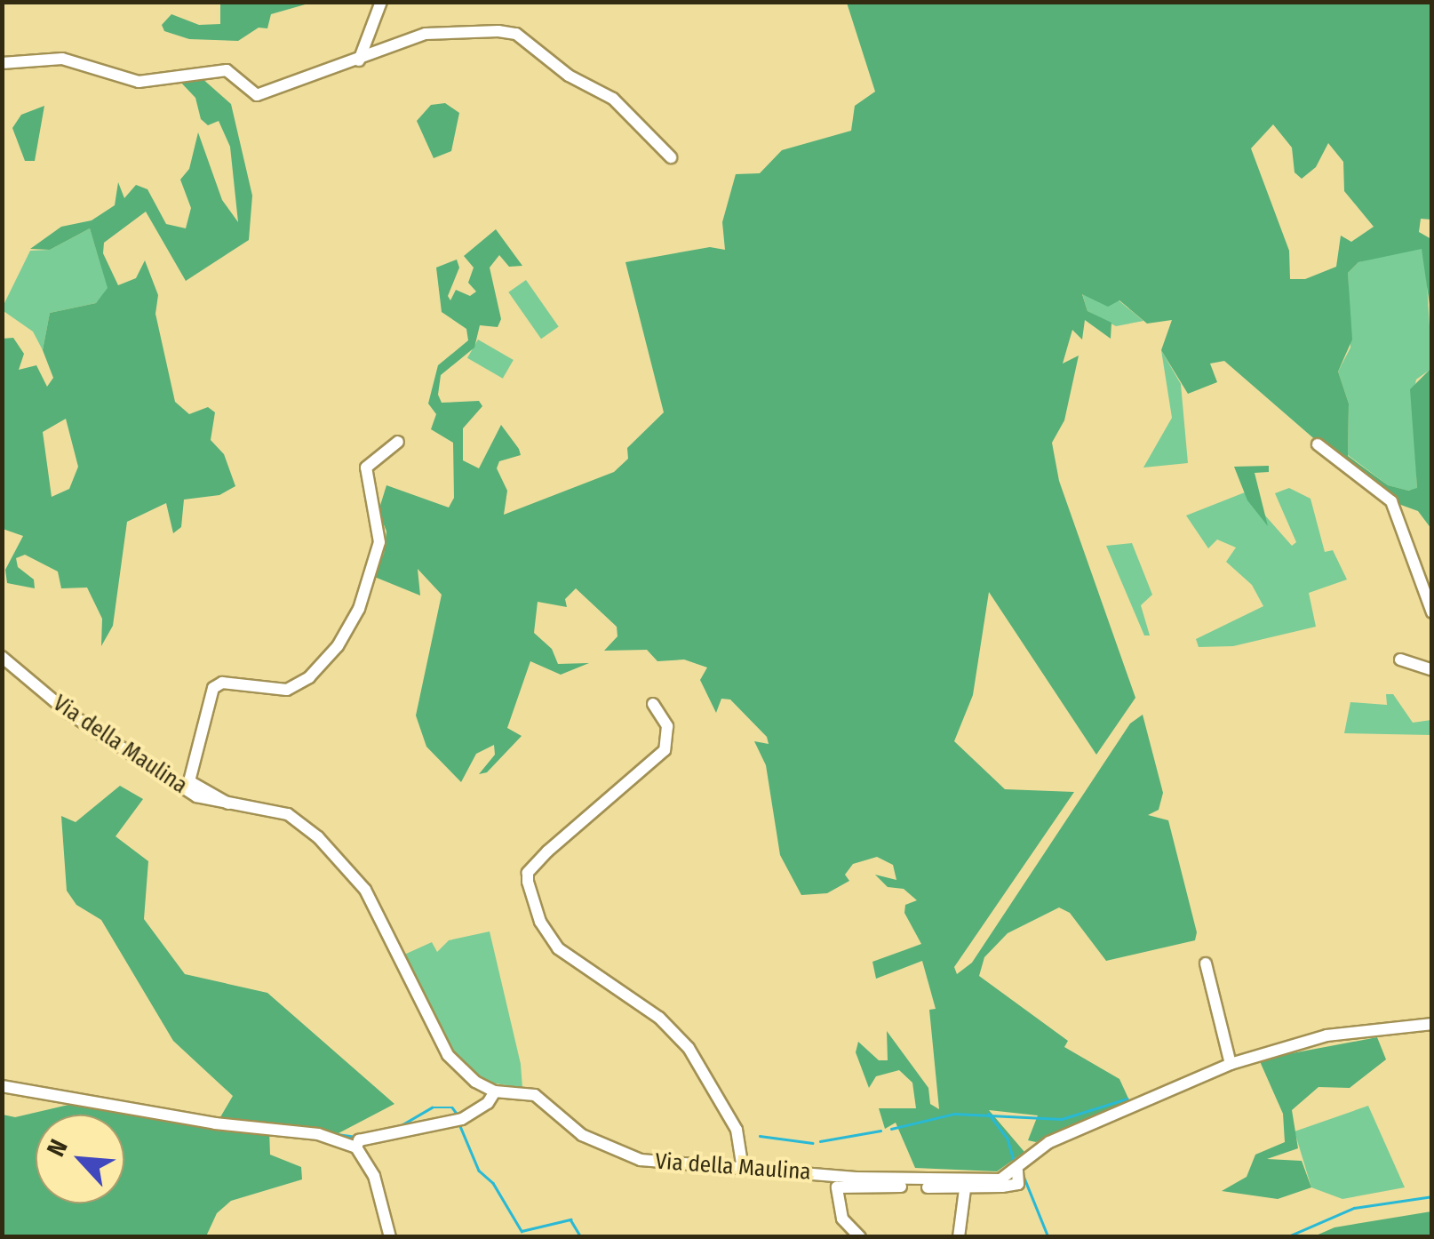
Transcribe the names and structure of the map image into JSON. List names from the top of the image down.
{
  "streets": {
    "street": ["Via della Maulina"]
  },
  "north": "top left"
}
